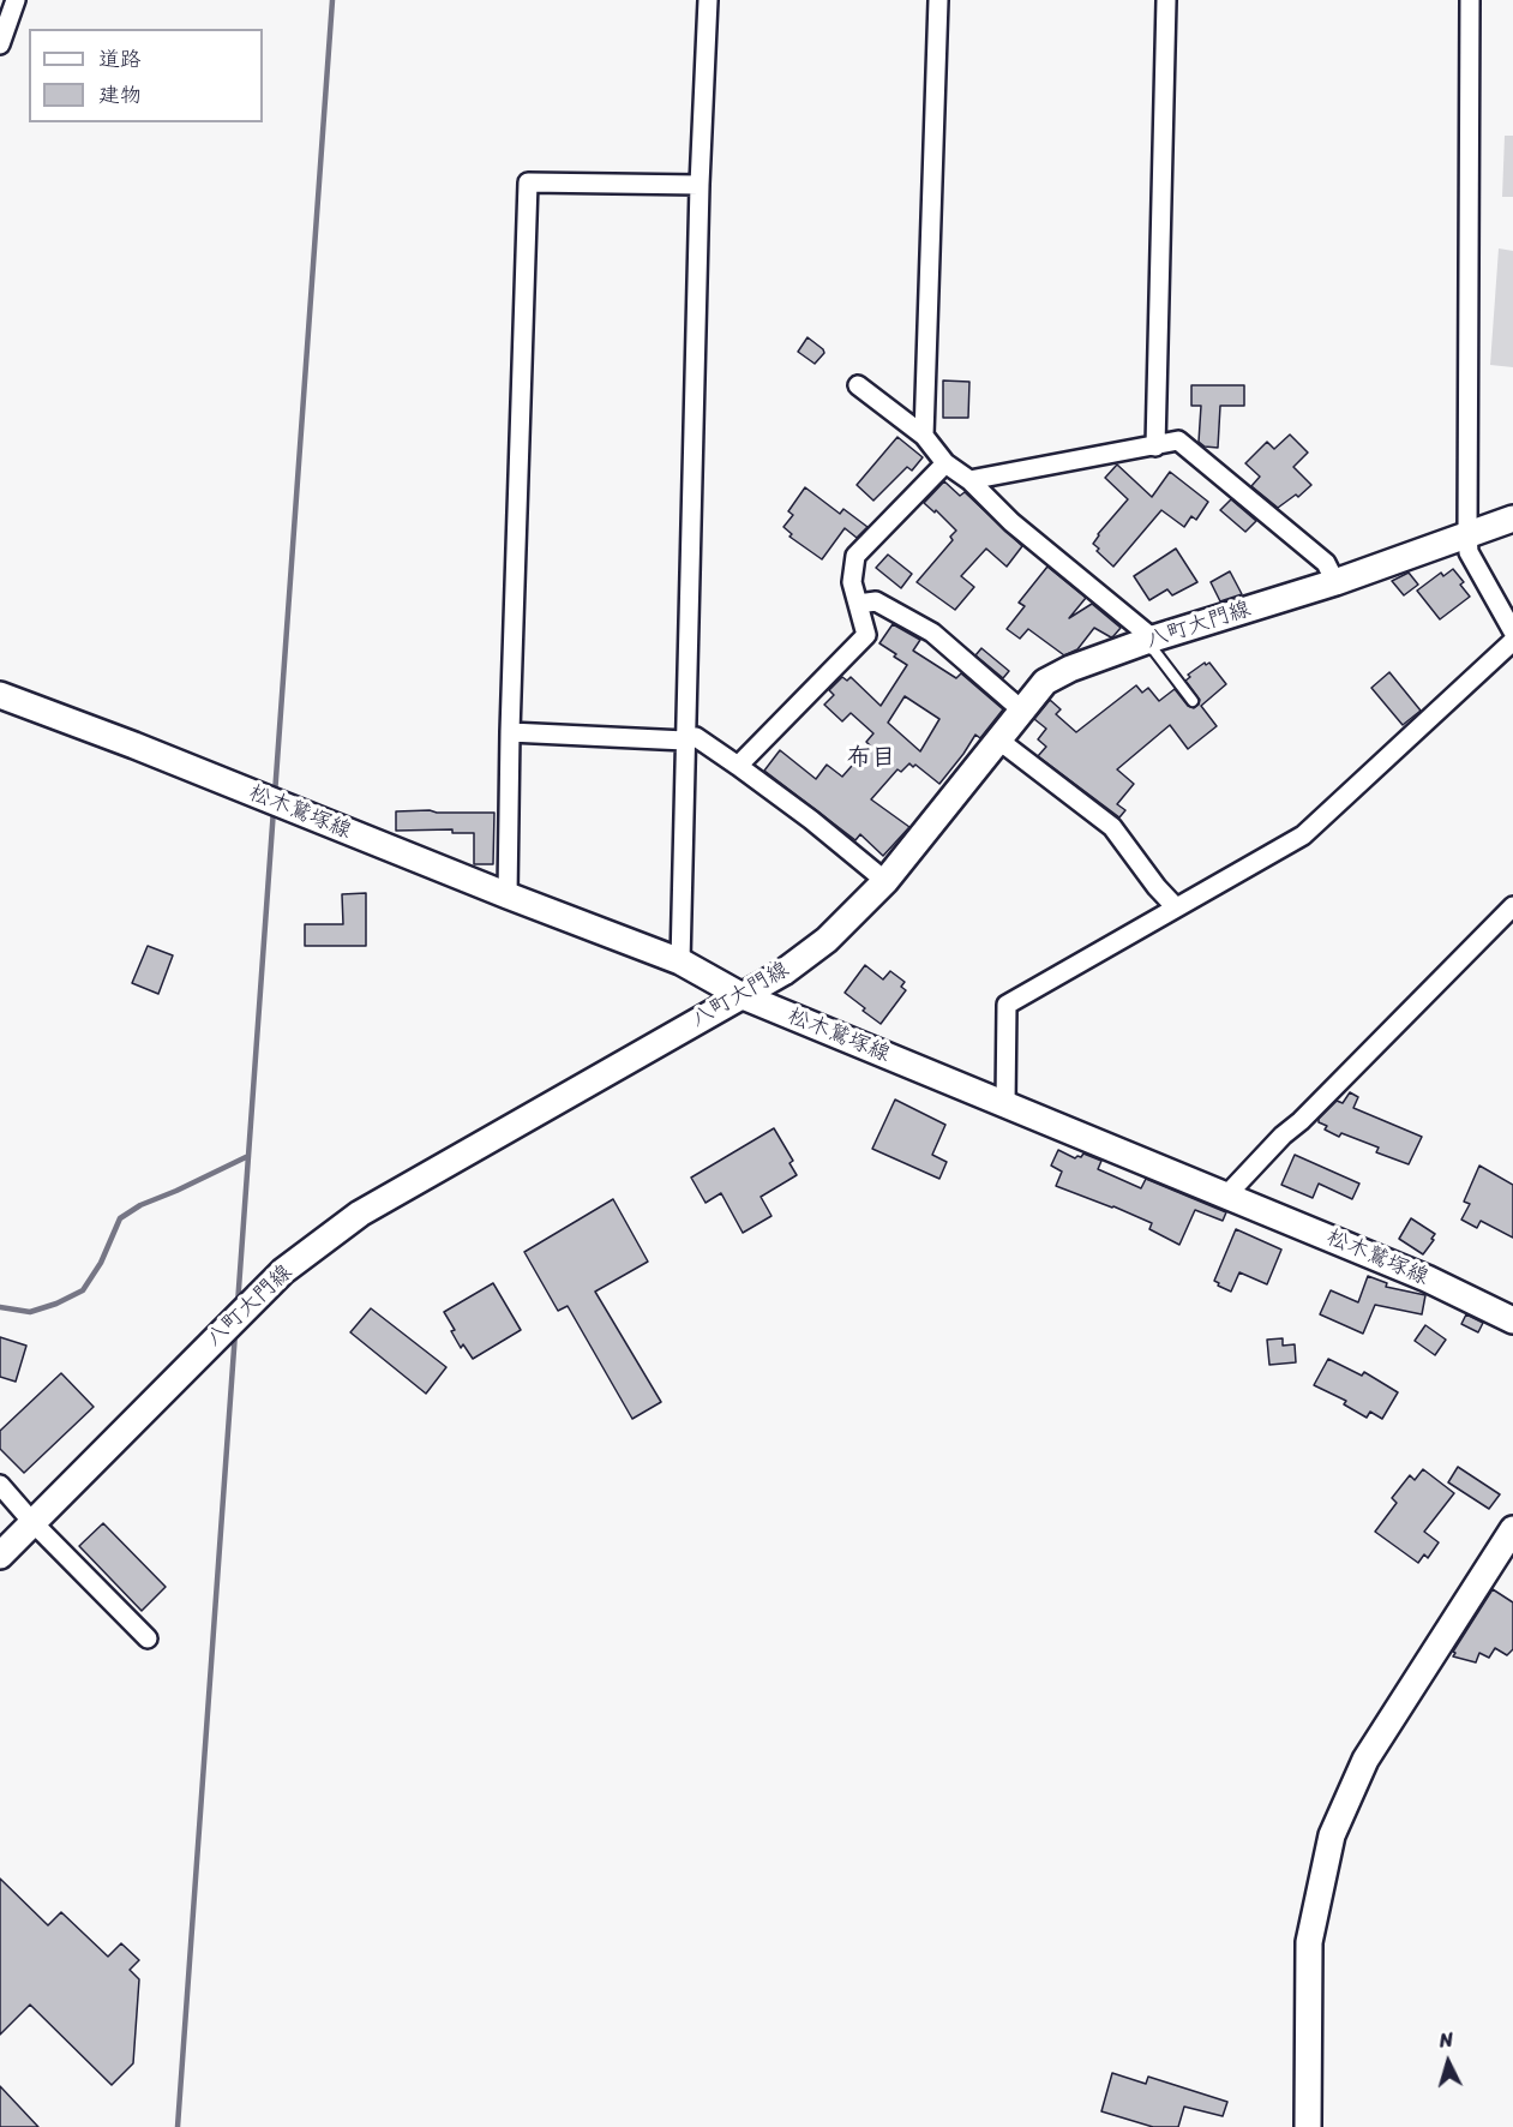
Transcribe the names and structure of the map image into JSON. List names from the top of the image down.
{
  "streets": {
    "main road": ["八町大門線", "松木鷲塚線"]
  },
  "crossings": [
    ["八町大門線", "松木鷲塚線"]
  ],
  "districts": ["布目"],
  "legend": ["道路", "建物"],
  "north": "top"
}
